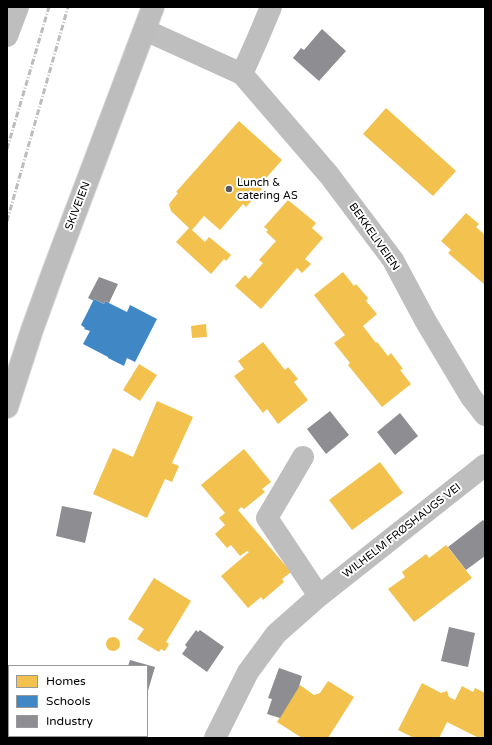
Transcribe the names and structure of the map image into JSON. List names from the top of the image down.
{
  "streets": {
    "main road": ["SKIVEIEN"],
    "street": ["BEKKELIVEIEN", "WILHELM FRØSHAUGS VEI"]
  },
  "crossings": [
    ["SKIVEIEN", "BEKKELIVEIEN"]
  ],
  "places": ["Lunch & catering AS"],
  "legend": ["Homes", "Schools", "Industry"]
}
